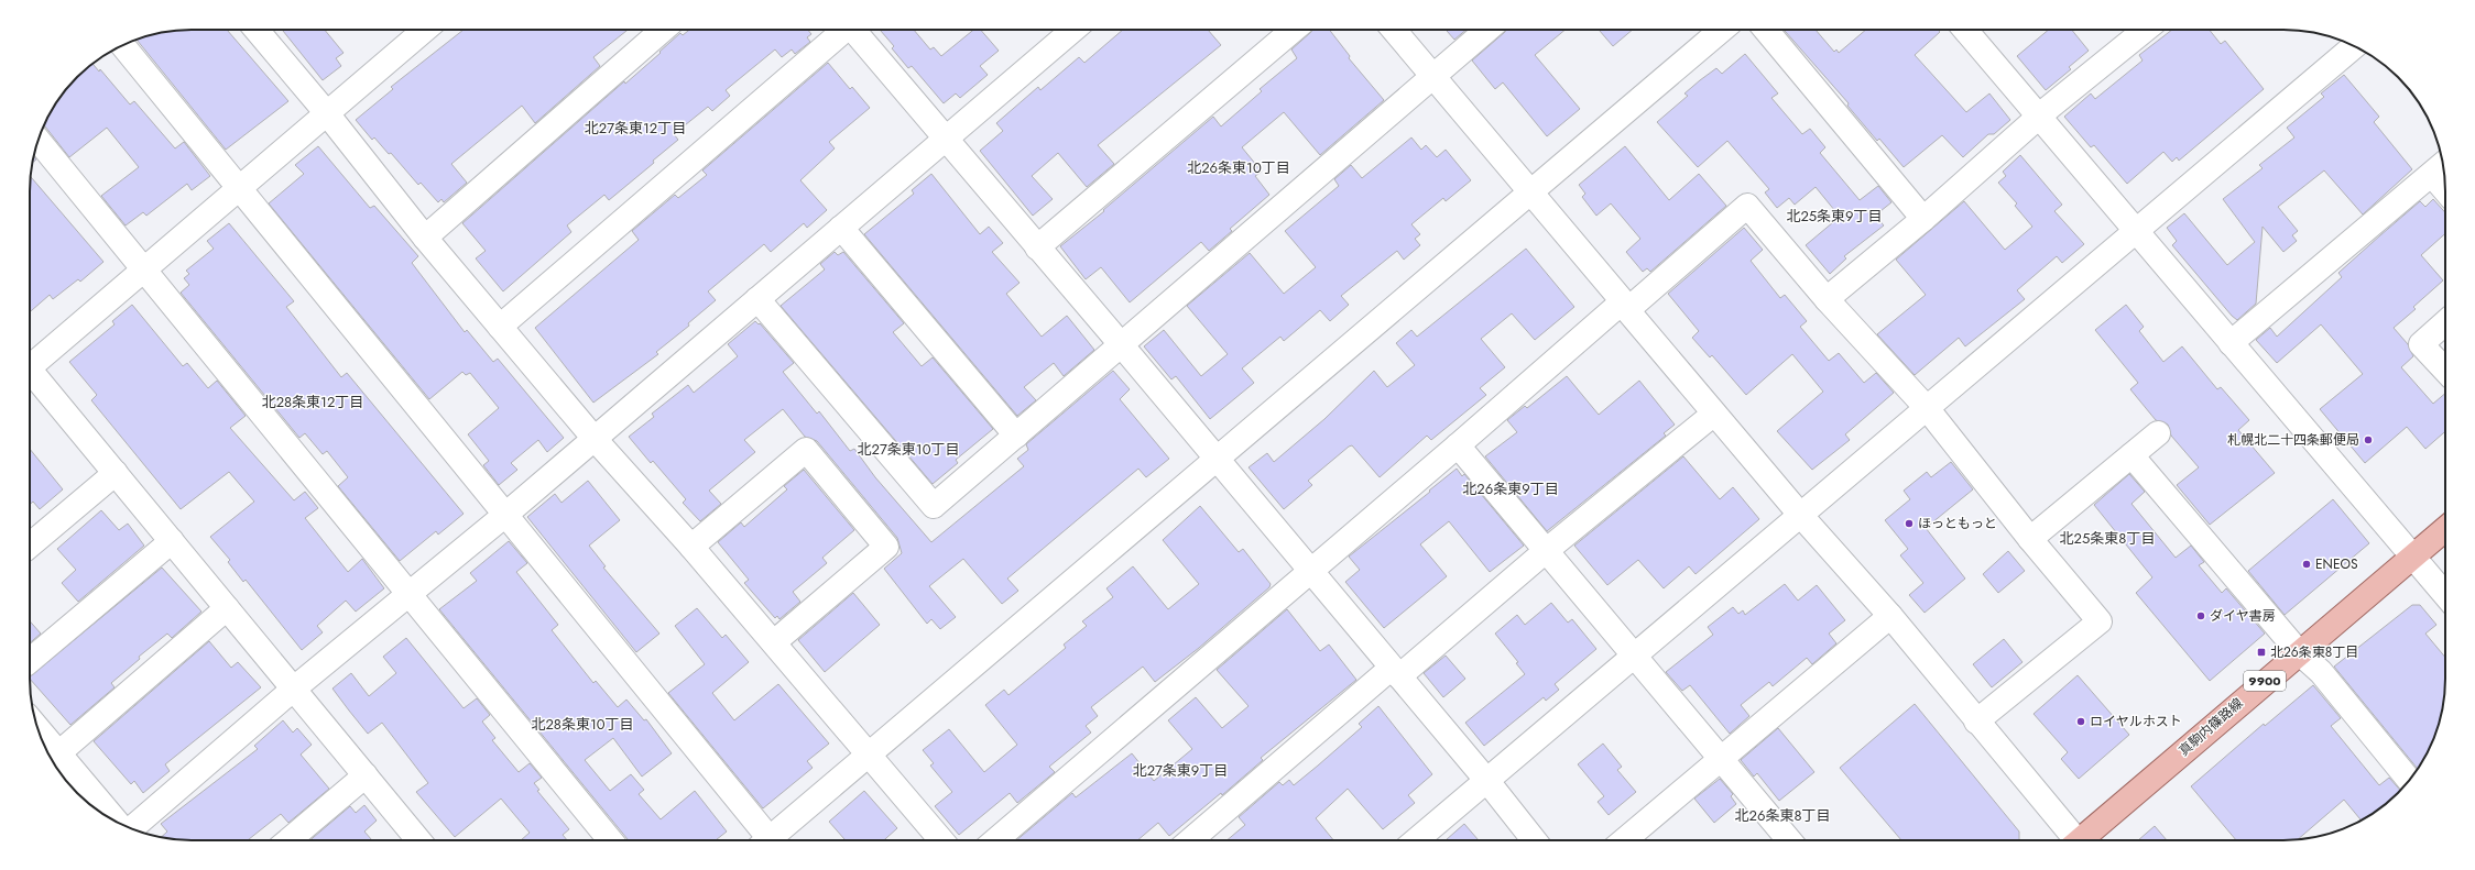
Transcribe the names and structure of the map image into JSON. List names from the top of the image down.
{
  "streets": {
    "main road": ["9900", "真駒内篠路線"]
  },
  "districts": [
    "北27条東12丁目",
    "北26条東10丁目",
    "北25条東9丁目",
    "北28条東12丁目",
    "北27条東10丁目",
    "北26条東9丁目",
    "北25条東8丁目",
    "北28条東10丁目",
    "北27条東9丁目",
    "北26条東8丁目"
  ],
  "places": {
    "other": [
      "札幌北二十四条郵便局",
      "ほっともっと",
      "ENEOS",
      "ダイヤ書房",
      "ロイヤルホスト"
    ],
    "transit": ["北26条東8丁目"]
  }
}
